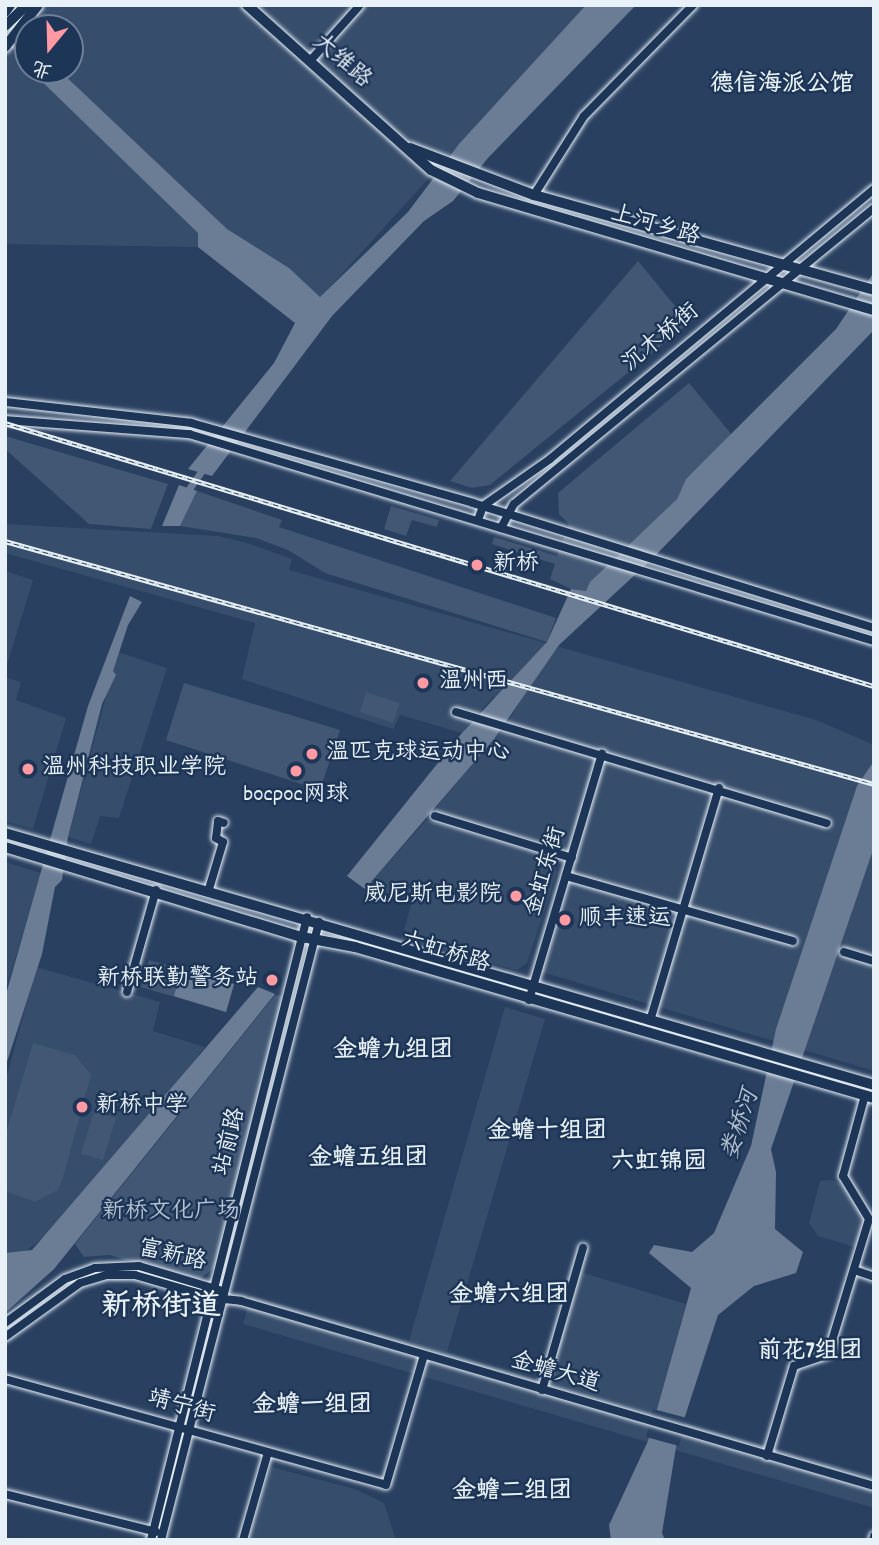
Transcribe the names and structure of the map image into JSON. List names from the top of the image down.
{
  "streets": {
    "main road": ["大维路", "上河乡路", "六虹桥路"],
    "street": [
      "沉木桥街",
      "金虹东街",
      "站前路",
      "富新路",
      "金蟾大道",
      "靖宁街"
    ]
  },
  "crossings": [
    ["大维路", "上河乡路"],
    ["上河乡路", "沉木桥街"],
    ["金虹东街", "六虹桥路"],
    ["六虹桥路", "站前路"],
    ["站前路", "富新路"],
    ["站前路", "金蟾大道"],
    ["站前路", "靖宁街"],
    ["富新路", "金蟾大道"],
    ["金蟾大道", "靖宁街"]
  ],
  "districts": [
    "德信海派公馆",
    "金蟾九组团",
    "金蟾十组团",
    "金蟾五组团",
    "六虹锦园",
    "金蟾六组团",
    "新桥街道",
    "前花7组团",
    "金蟾一组团",
    "金蟾二组团"
  ],
  "water": ["娄桥河"],
  "parks": ["新桥文化广场"],
  "places": [
    "新桥",
    "温州西",
    "温匹克球运动中心",
    "温州科技职业学院",
    "bocpoc网球",
    "威尼斯电影院",
    "顺丰速运",
    "新桥联勤警务站",
    "新桥中学"
  ],
  "north": "bottom"
}
